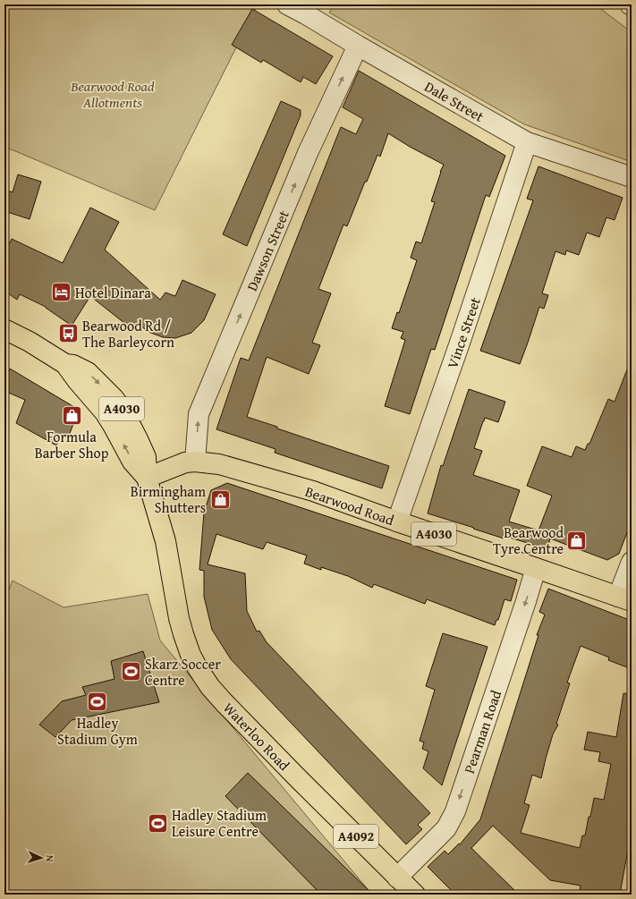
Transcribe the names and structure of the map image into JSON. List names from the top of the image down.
{
  "streets": {
    "main road": [
      "A4030",
      "Bearwood Road",
      "Waterloo Road",
      "A4092"
    ],
    "street": [
      "Dale Street",
      "Dawson Street",
      "Vince Street",
      "Pearman Road"
    ]
  },
  "crossings": [
    ["Dale Street", "Dawson Street"],
    ["Dale Street", "Vince Street"],
    ["Dawson Street", "Bearwood Road"],
    ["Vince Street", "Bearwood Road"],
    ["A4030", "Bearwood Road"],
    ["A4030", "Waterloo Road"],
    ["Bearwood Road", "Pearman Road"],
    ["Bearwood Road", "Waterloo Road"],
    ["Pearman Road", "Waterloo Road"]
  ],
  "one_way": ["Dawson Street", "Pearman Road"],
  "parks": ["Bearwood Road Allotments"],
  "places": {
    "hotel": ["Hotel Dinara"],
    "bus stop": ["Bearwood Rd / The Barleycorn"],
    "shop": ["Formula Barber Shop", "Birmingham Shutters", "Bearwood Tyre Centre"],
    "sports": ["Skarz Soccer Centre", "Hadley Stadium Gym", "Hadley Stadium Leisure Centre"]
  },
  "north": "right"
}
